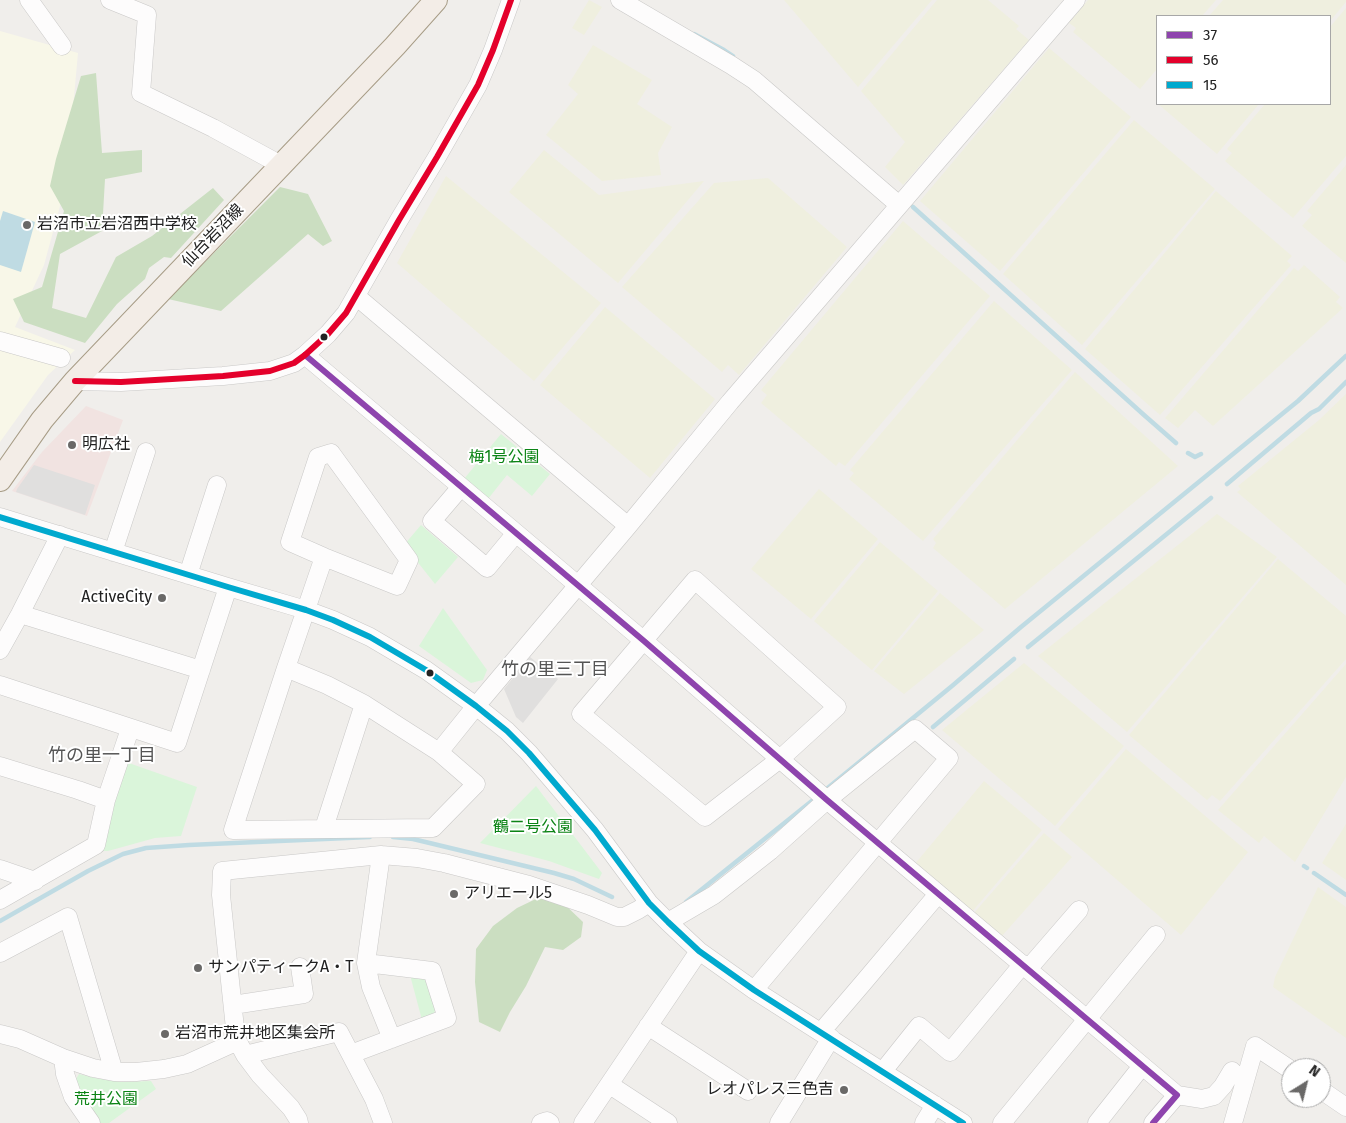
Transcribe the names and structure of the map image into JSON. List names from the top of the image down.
{
  "streets": {
    "main road": ["仙台岩沼線"]
  },
  "districts": ["竹の里三丁目", "竹の里一丁目"],
  "parks": ["梅1号公園", "鶴二号公園", "荒井公園"],
  "places": [
    "岩沼市立岩沼西中学校",
    "明広社",
    "ActiveCity",
    "アリエール5",
    "サンパティークA・T",
    "岩沼市荒井地区集会所",
    "レオパレス三色吉"
  ],
  "lines": ["transit line 56", "transit line 37", "transit line 15"],
  "legend": ["37", "56", "15"],
  "north": "top right"
}
